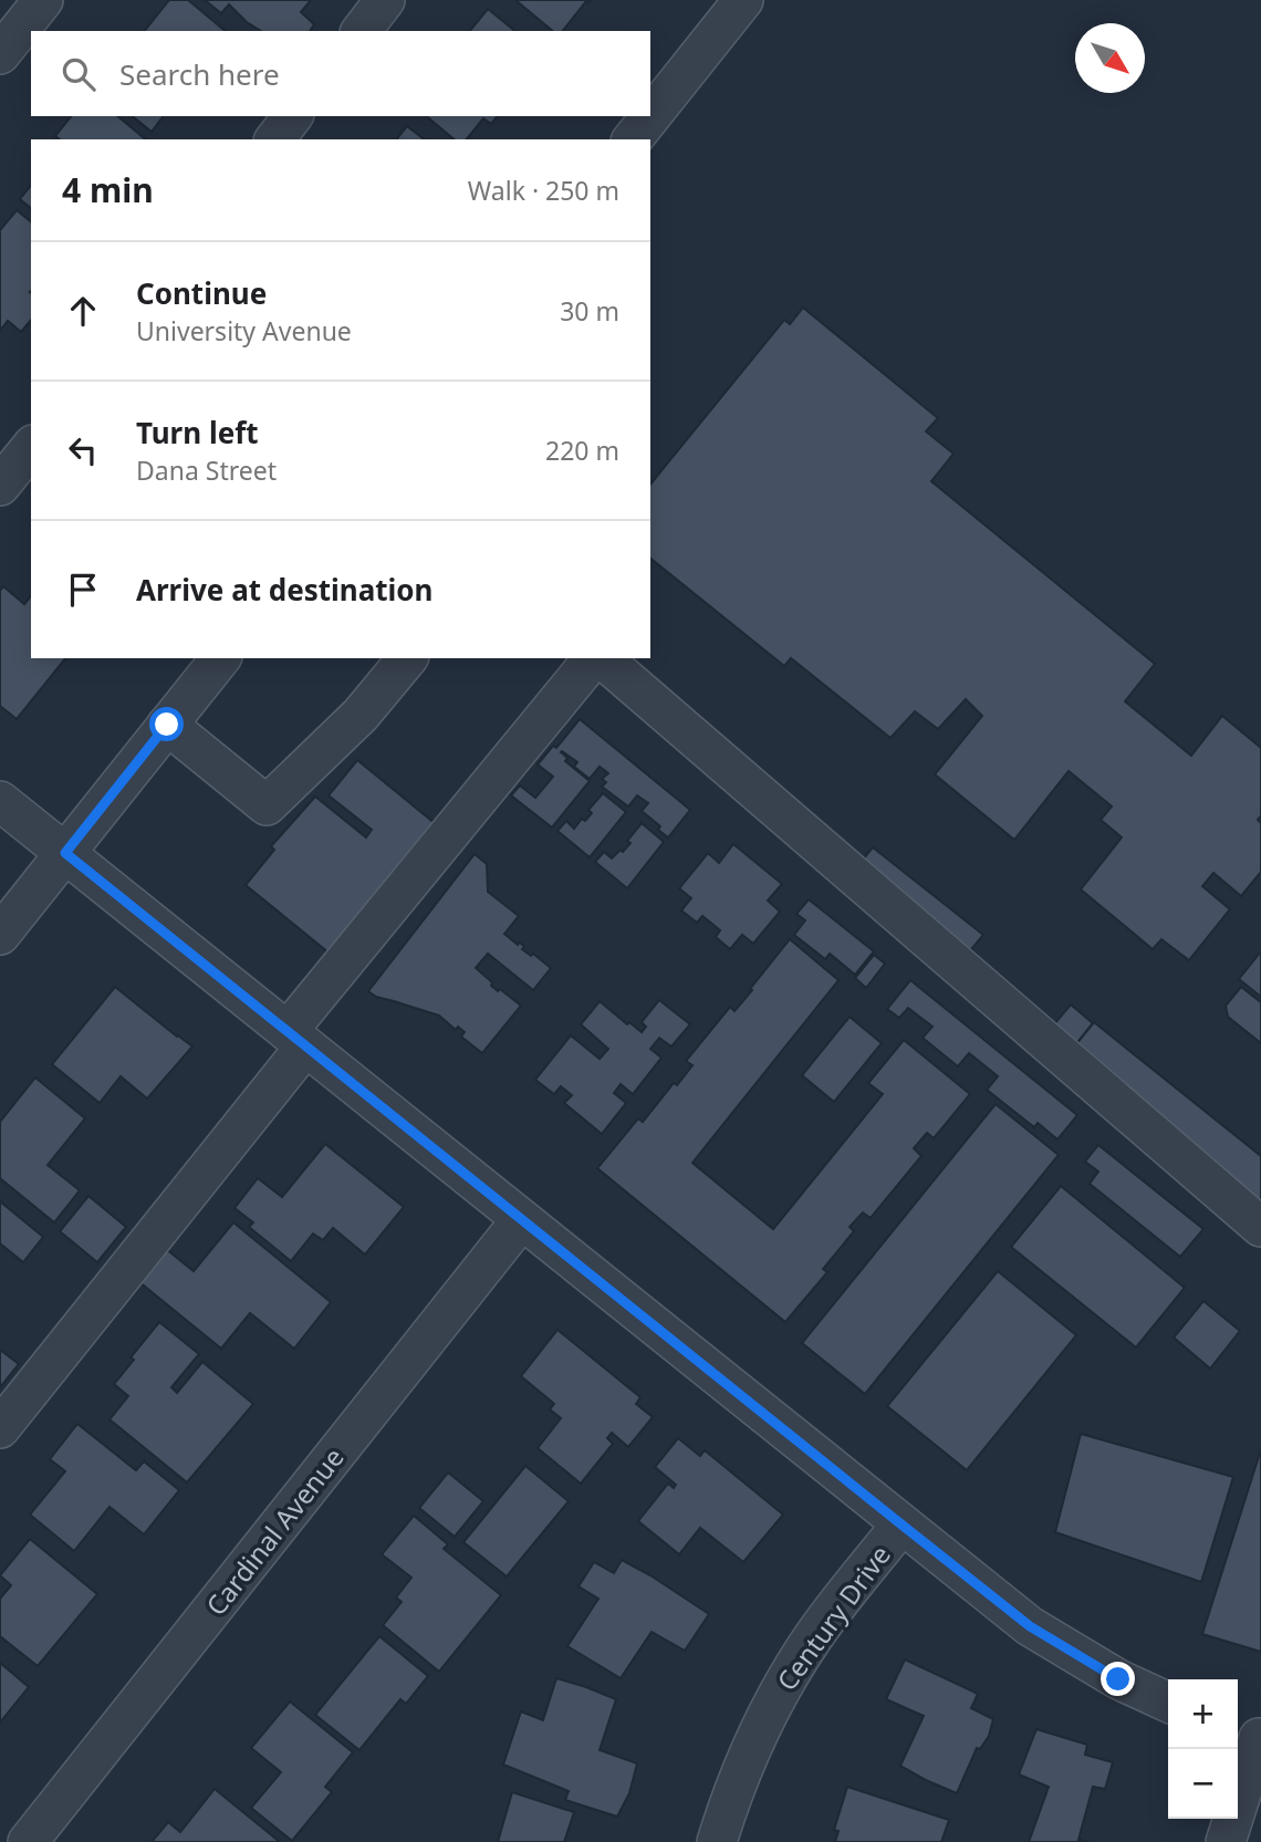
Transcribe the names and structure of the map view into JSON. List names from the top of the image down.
{
  "streets": {
    "street": ["Cardinal Avenue", "Century Drive"]
  },
  "north": "bottom right",
  "page": {
    "search": "Search here",
    "heading": ["4 min", "Walk · 250 m"],
    "list": [
      ["Continue", "University Avenue", "30 m"],
      ["Turn left", "Dana Street", "220 m"],
      "Arrive at destination"
    ],
    "map_buttons": ["+", "−"]
  }
}
